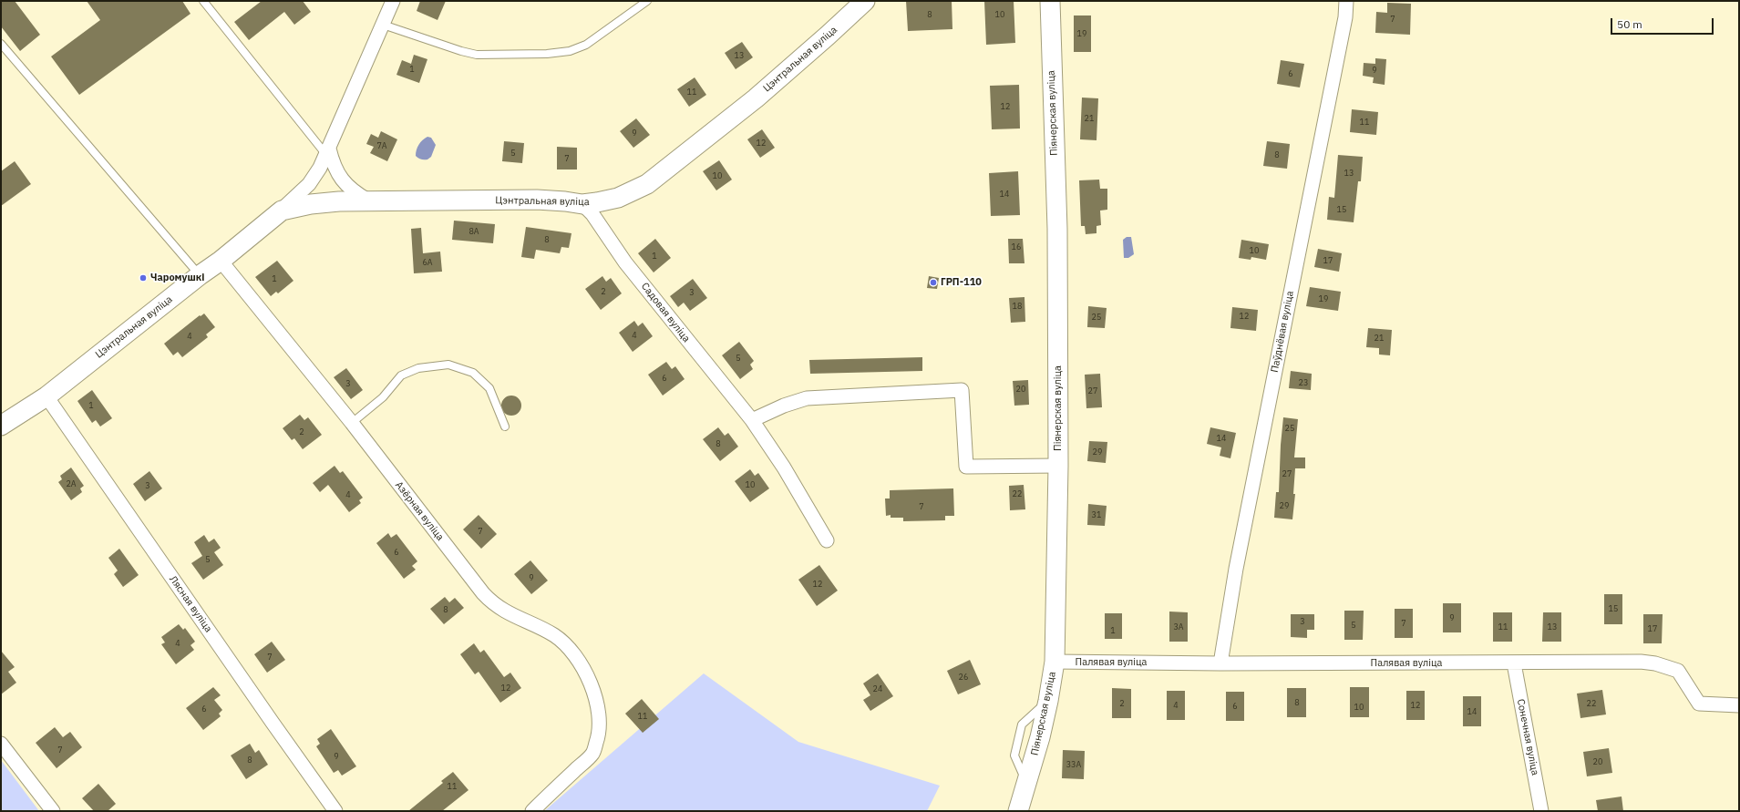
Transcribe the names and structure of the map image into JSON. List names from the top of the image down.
{
  "streets": {
    "street": [
      "Цэнтральная вуліца",
      "Піянерская вуліца",
      "Садовая вуліца",
      "Паўднёвая вуліца",
      "Азёрная вуліца",
      "Лясная вуліца",
      "Палявая вуліца",
      "Сонечная вуліца"
    ]
  },
  "crossings": [
    ["Цэнтральная вуліца", "Садовая вуліца"],
    ["Цэнтральная вуліца", "Азёрная вуліца"],
    ["Цэнтральная вуліца", "Лясная вуліца"],
    ["Піянерская вуліца", "Палявая вуліца"],
    ["Паўднёвая вуліца", "Палявая вуліца"],
    ["Палявая вуліца", "Сонечная вуліца"]
  ],
  "places": ["Чаромушкі", "ГРП-110"],
  "house_numbers": [
    "8",
    "10",
    "7",
    "19",
    "13",
    "1",
    "9",
    "6",
    "11",
    "12",
    "21",
    "11",
    "9",
    "12",
    "7А",
    "5",
    "8",
    "7",
    "13",
    "10",
    "14",
    "15",
    "8А",
    "8",
    "16",
    "10",
    "1",
    "17",
    "6А",
    "1",
    "2",
    "3",
    "19",
    "18",
    "12",
    "25",
    "4",
    "4",
    "21",
    "5",
    "6",
    "23",
    "3",
    "20",
    "27",
    "1",
    "25",
    "2",
    "14",
    "8",
    "29",
    "27",
    "2А",
    "10",
    "3",
    "22",
    "4",
    "29",
    "7",
    "31",
    "7",
    "6",
    "5",
    "9",
    "12",
    "15",
    "8",
    "9",
    "3",
    "7",
    "5",
    "3А",
    "11",
    "13",
    "17",
    "1",
    "4",
    "7",
    "26",
    "12",
    "24",
    "8",
    "2",
    "22",
    "4",
    "12",
    "6",
    "10",
    "6",
    "14",
    "11",
    "7",
    "9",
    "8",
    "20",
    "33А",
    "11"
  ],
  "scale_bar": "50 m"
}
